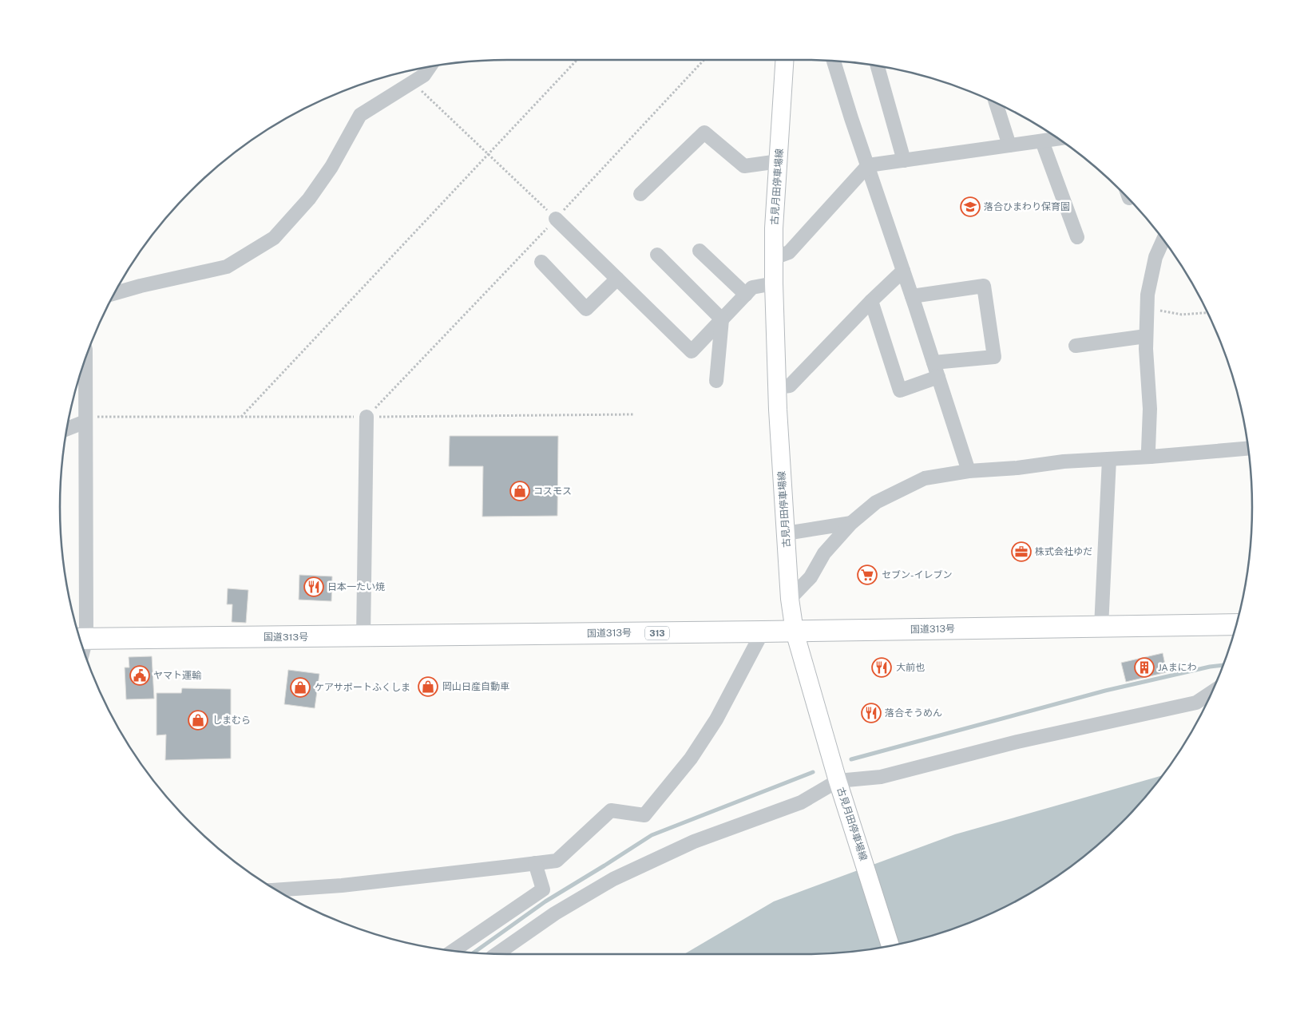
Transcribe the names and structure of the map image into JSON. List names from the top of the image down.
{
  "streets": {
    "highway": ["国道313号", "313"],
    "main road": ["古見月田停車場線"]
  },
  "crossings": [
    ["古見月田停車場線", "国道313号"]
  ],
  "places": {
    "school or university": ["落合ひまわり保育園"],
    "shop": [
      "コスモス",
      "岡山日産自動車",
      "ケアサポートふくしま",
      "しまむら"
    ],
    "office": ["株式会社ゆだ"],
    "supermarket": ["セブン-イレブン"],
    "restaurant": ["日本一たい焼", "大前也", "落合そうめん"],
    "building": ["JAまにわ"],
    "public building": ["ヤマト運輸"]
  }
}
